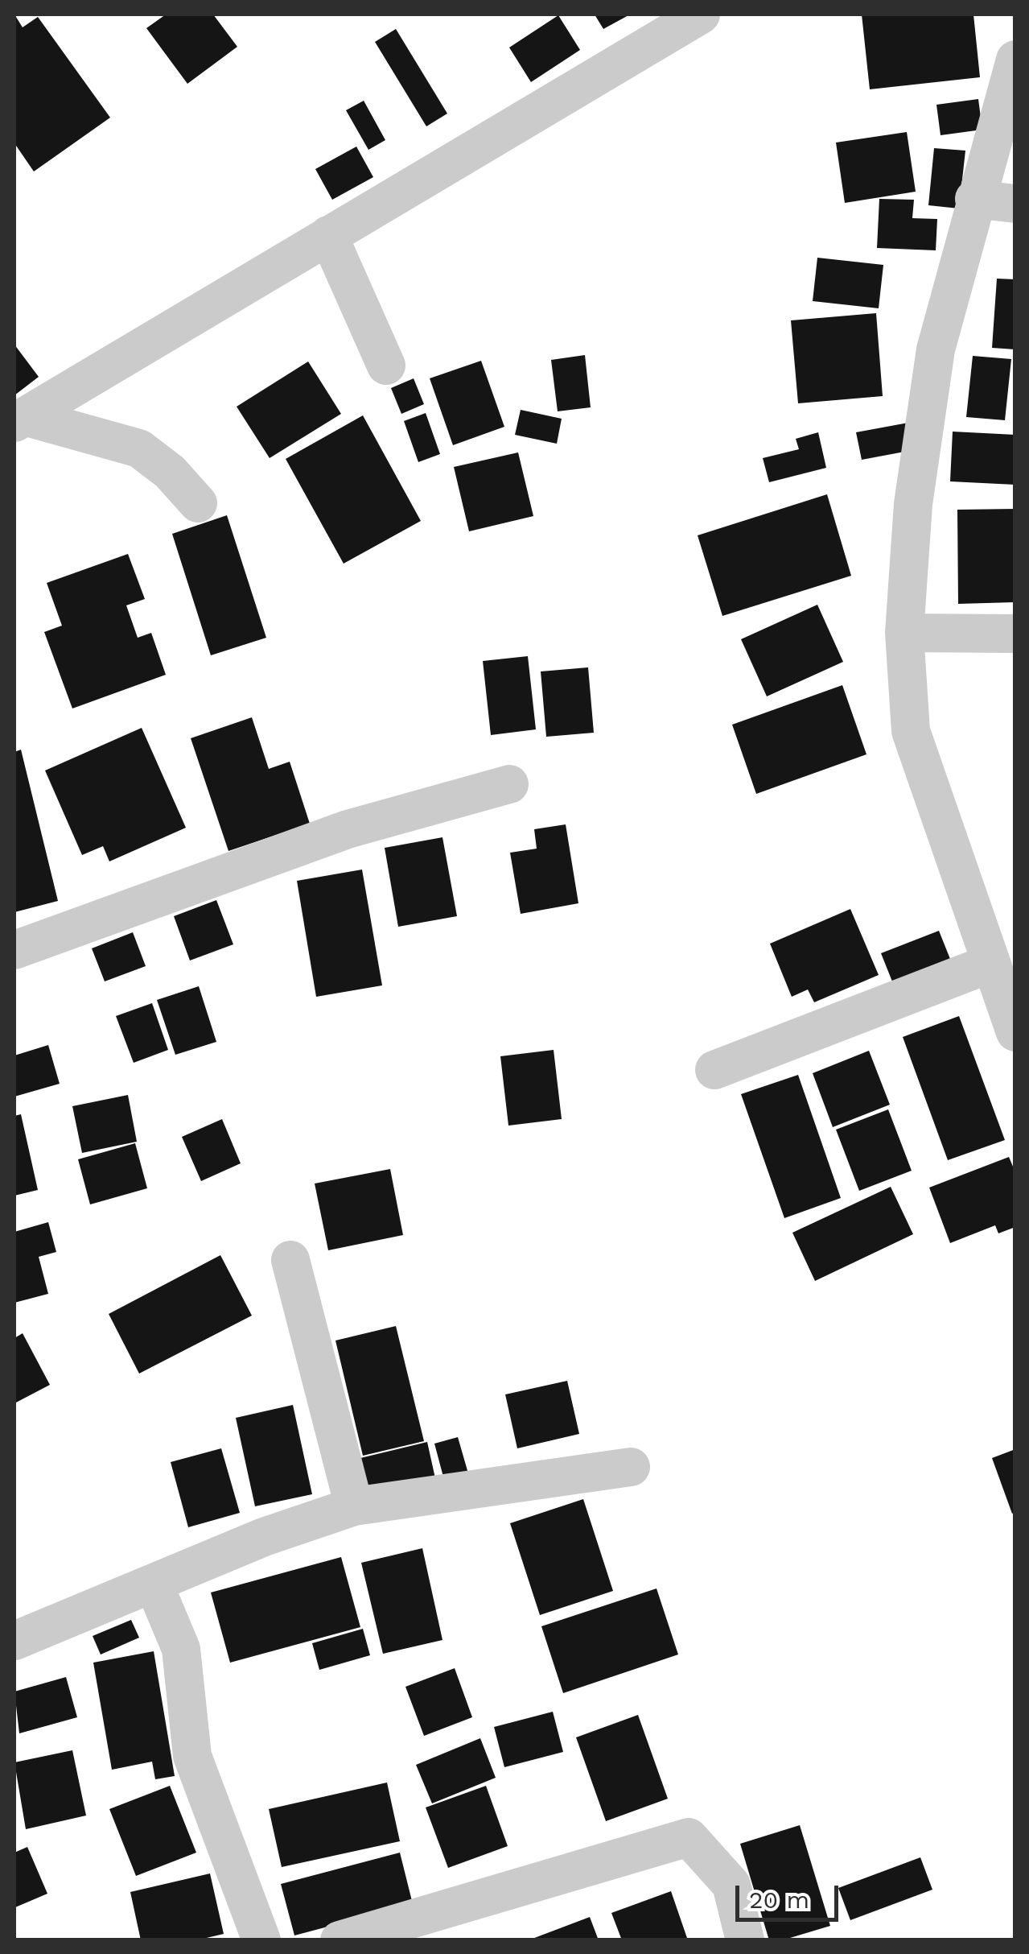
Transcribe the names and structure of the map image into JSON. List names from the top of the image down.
{
  "scale_bar": "20 m"
}
